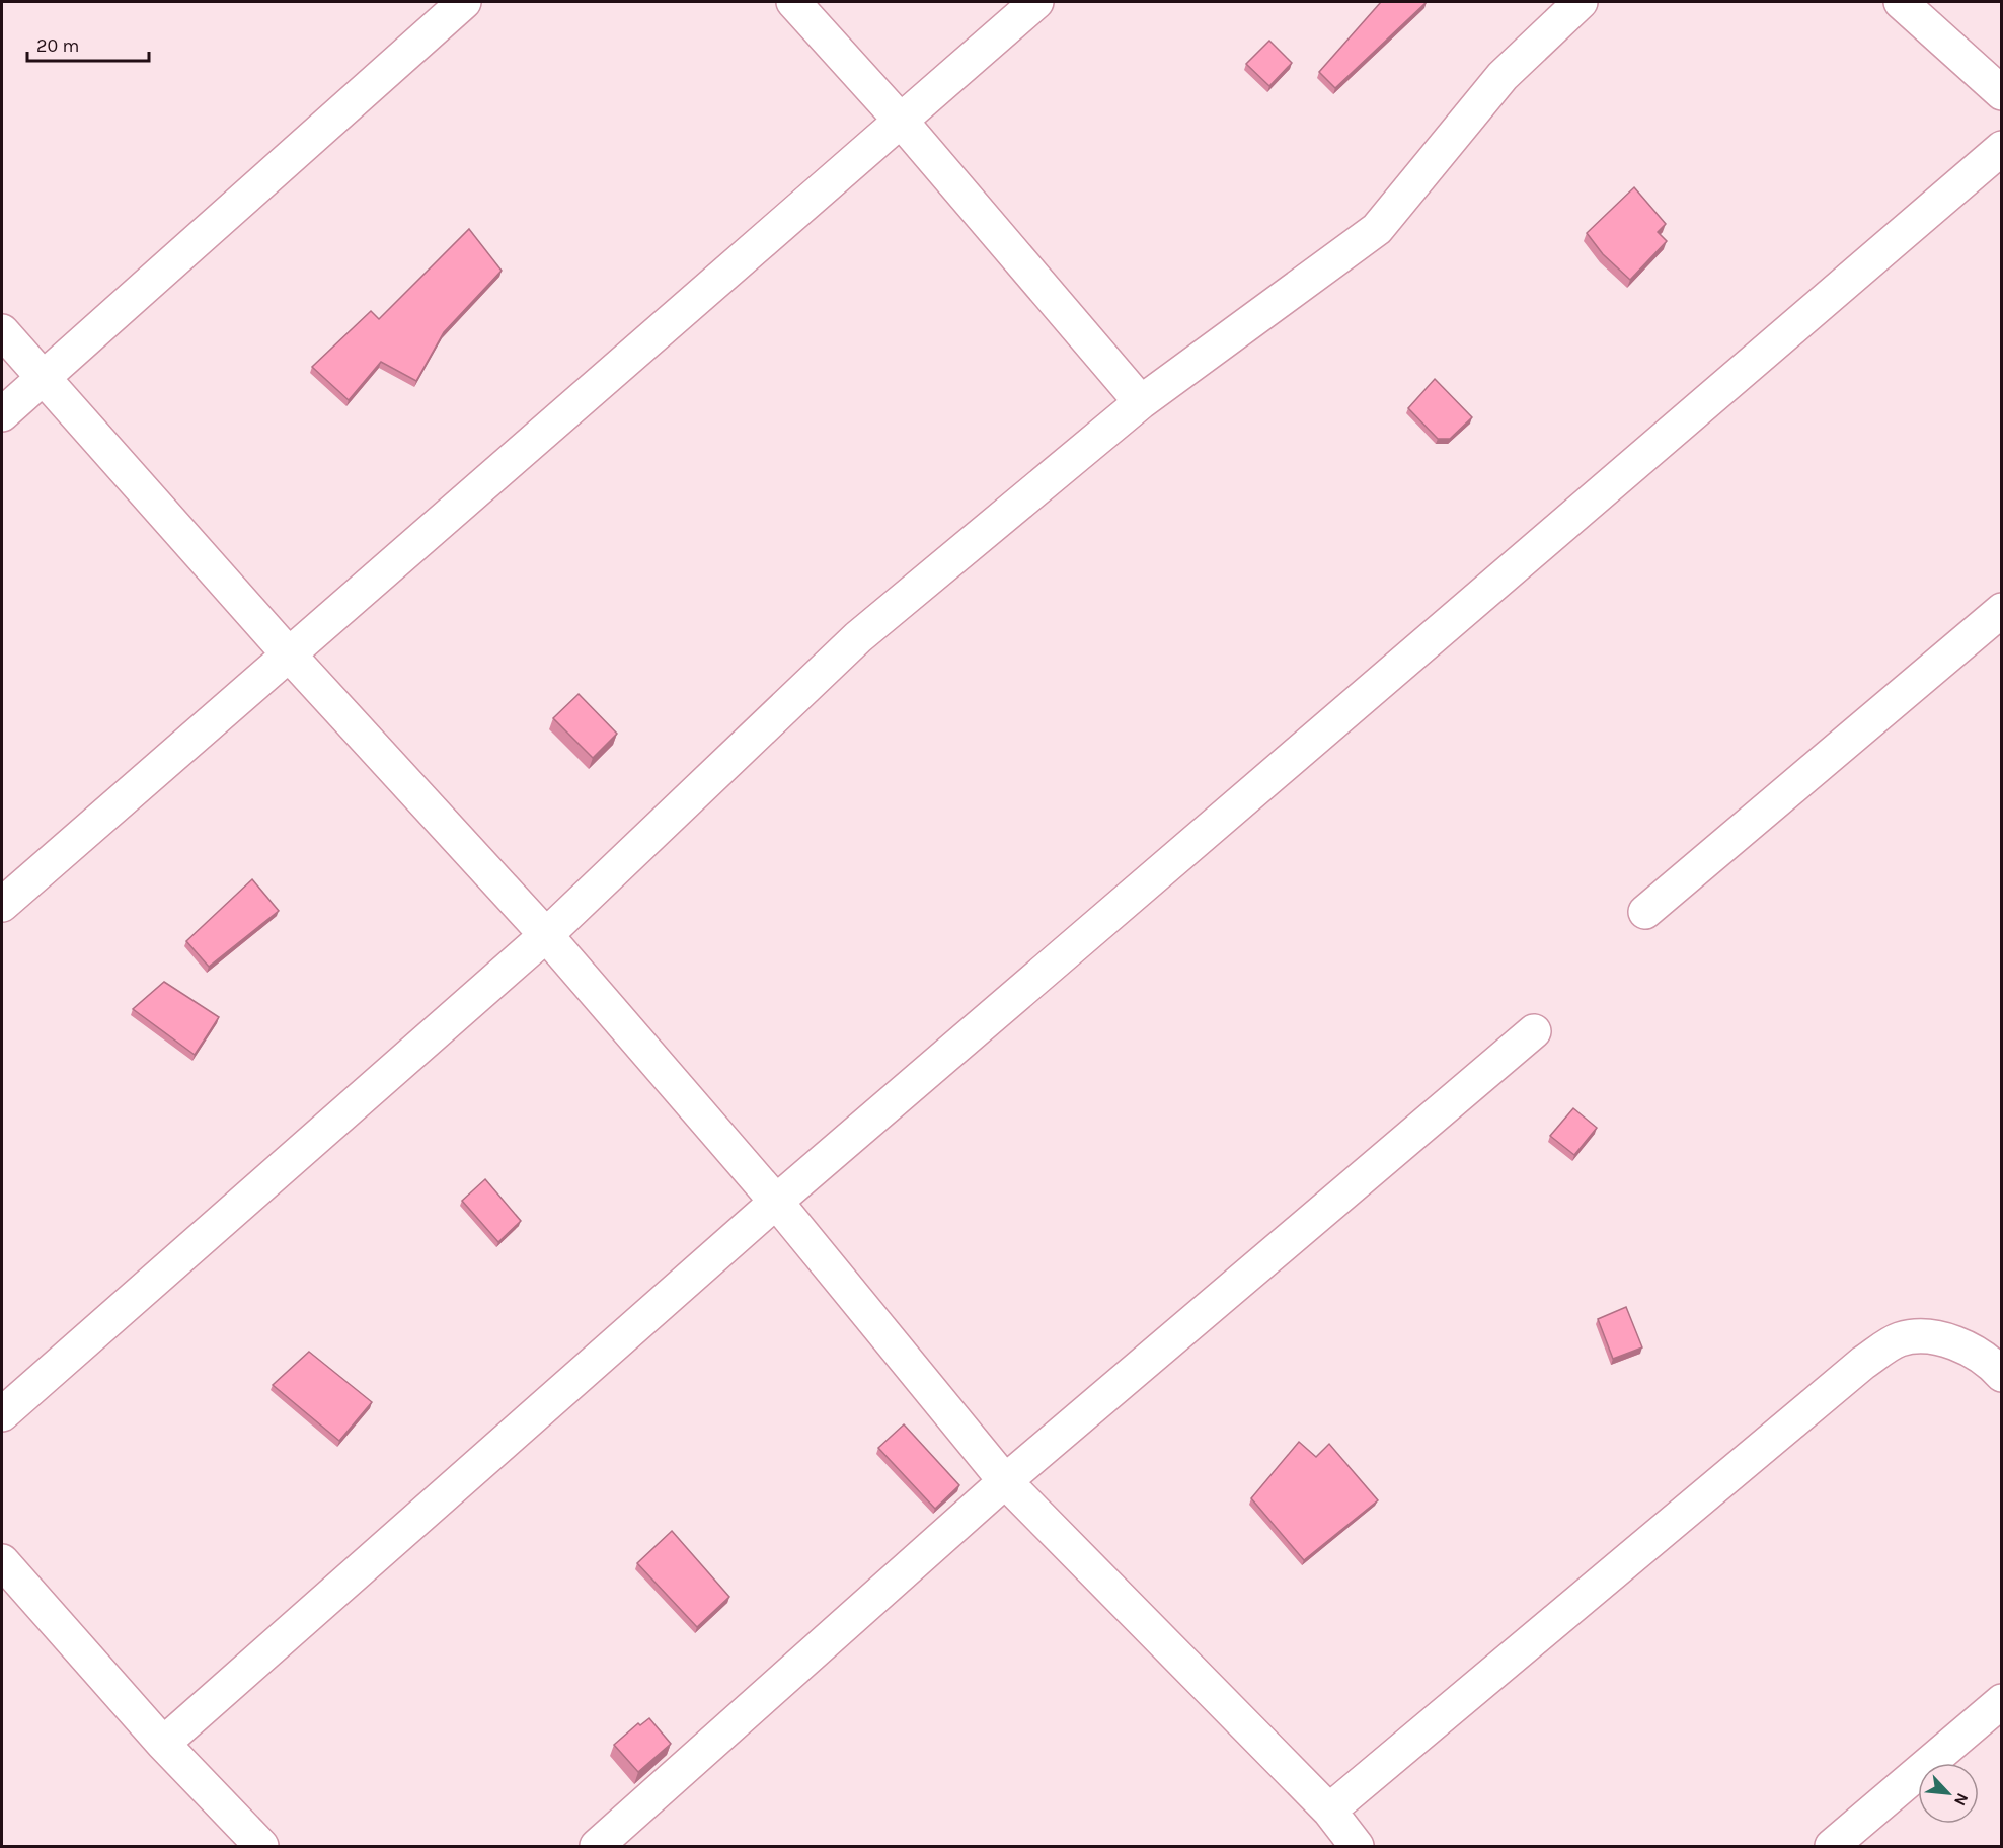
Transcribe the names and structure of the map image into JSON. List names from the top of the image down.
{
  "scale_bar": "20 m",
  "north": "bottom right"
}
